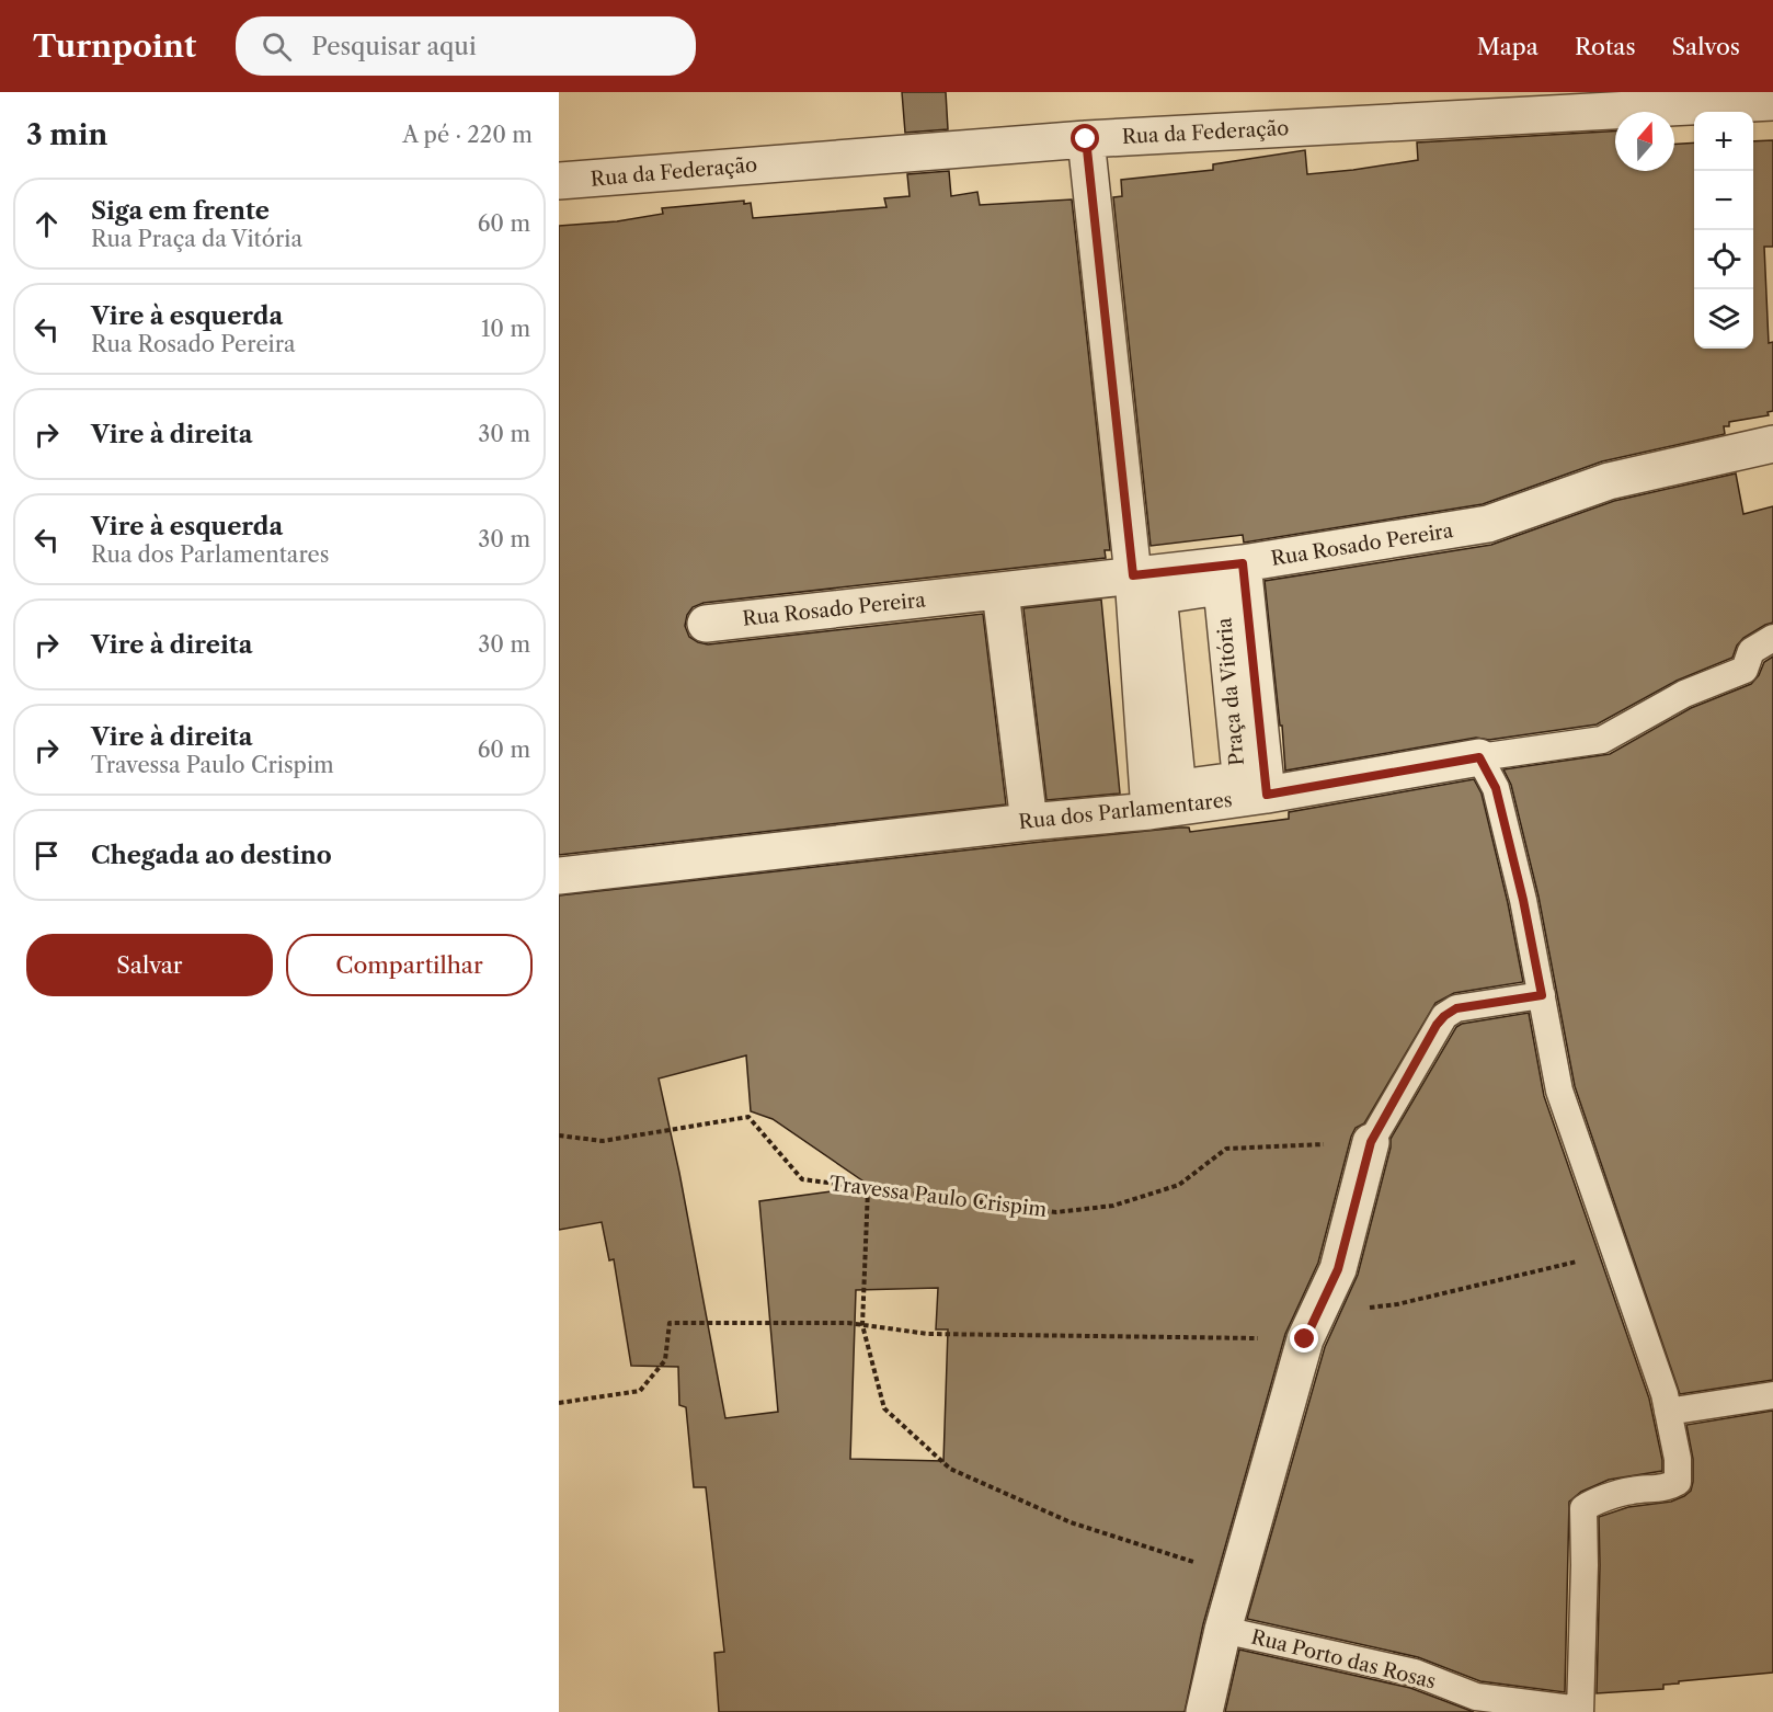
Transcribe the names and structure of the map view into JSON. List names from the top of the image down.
{
  "streets": {
    "street": [
      "Rua da Federação",
      "Rua Rosado Pereira",
      "Praça da Vitória",
      "Rua dos Parlamentares"
    ],
    "lane": ["Rua Porto das Rosas"],
    "path": ["Travessa Paulo Crispim"]
  },
  "north": "top",
  "page": {
    "header": "Turnpoint",
    "search": "Pesquisar aqui",
    "nav": ["Mapa", "Rotas", "Salvos"],
    "heading": ["3 min", "A pé · 220 m"],
    "map_buttons": ["+", "−"],
    "list": [
      ["Siga em frente", "Rua Praça da Vitória", "60 m"],
      ["Vire à esquerda", "Rua Rosado Pereira", "10 m"],
      ["Vire à direita", "30 m"],
      ["Vire à esquerda", "Rua dos Parlamentares", "30 m"],
      ["Vire à direita", "30 m"],
      ["Vire à direita", "Travessa Paulo Crispim", "60 m"],
      "Chegada ao destino"
    ],
    "buttons": ["Salvar", "Compartilhar"]
  }
}
